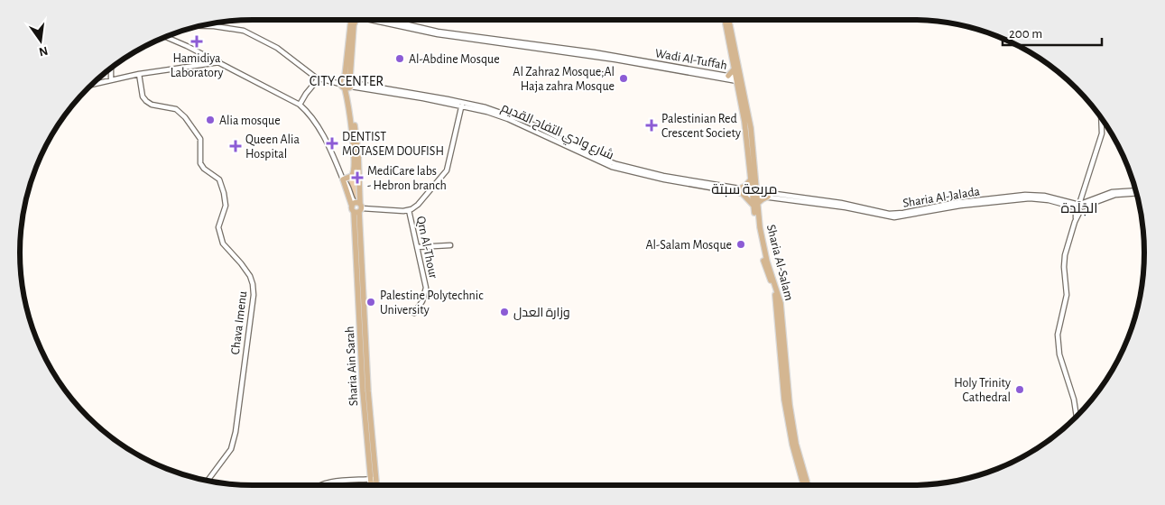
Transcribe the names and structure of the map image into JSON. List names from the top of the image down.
{
  "streets": {
    "main road": ["Sharia Al-Salam", "Sharia Ain Sarah"],
    "street": [
      "Wadi Al-Tuffah",
      "شارع وادي التفاح القديم",
      "Sharia Al-Jalada",
      "Qrn Al-Thour",
      "Chava Imenu"
    ]
  },
  "crossings": [
    ["Wadi Al-Tuffah", "Sharia Al-Salam"],
    ["شارع وادي التفاح القديم", "Sharia Al-Jalada"],
    ["شارع وادي التفاح القديم", "Sharia Al-Salam"],
    ["Sharia Al-Jalada", "Sharia Al-Salam"]
  ],
  "districts": ["CITY CENTER", "مربعة سبتة", "الجًلَدة"],
  "places": {
    "health": [
      "Hamidiya Laboratory",
      "Palestinian Red Crescent Society",
      "DENTIST MOTASEM DOUFISH",
      "Queen Alia Hospital",
      "MediCare labs - Hebron branch"
    ],
    "other": [
      "Al-Abdine Mosque",
      "Al Zahra2 Mosque;Al Haja zahra Mosque",
      "Alia mosque",
      "Al-Salam Mosque",
      "Palestine Polytechnic University",
      "وزارة العدل",
      "Holy Trinity Cathedral"
    ]
  },
  "scale_bar": "200 m",
  "north": "bottom"
}
